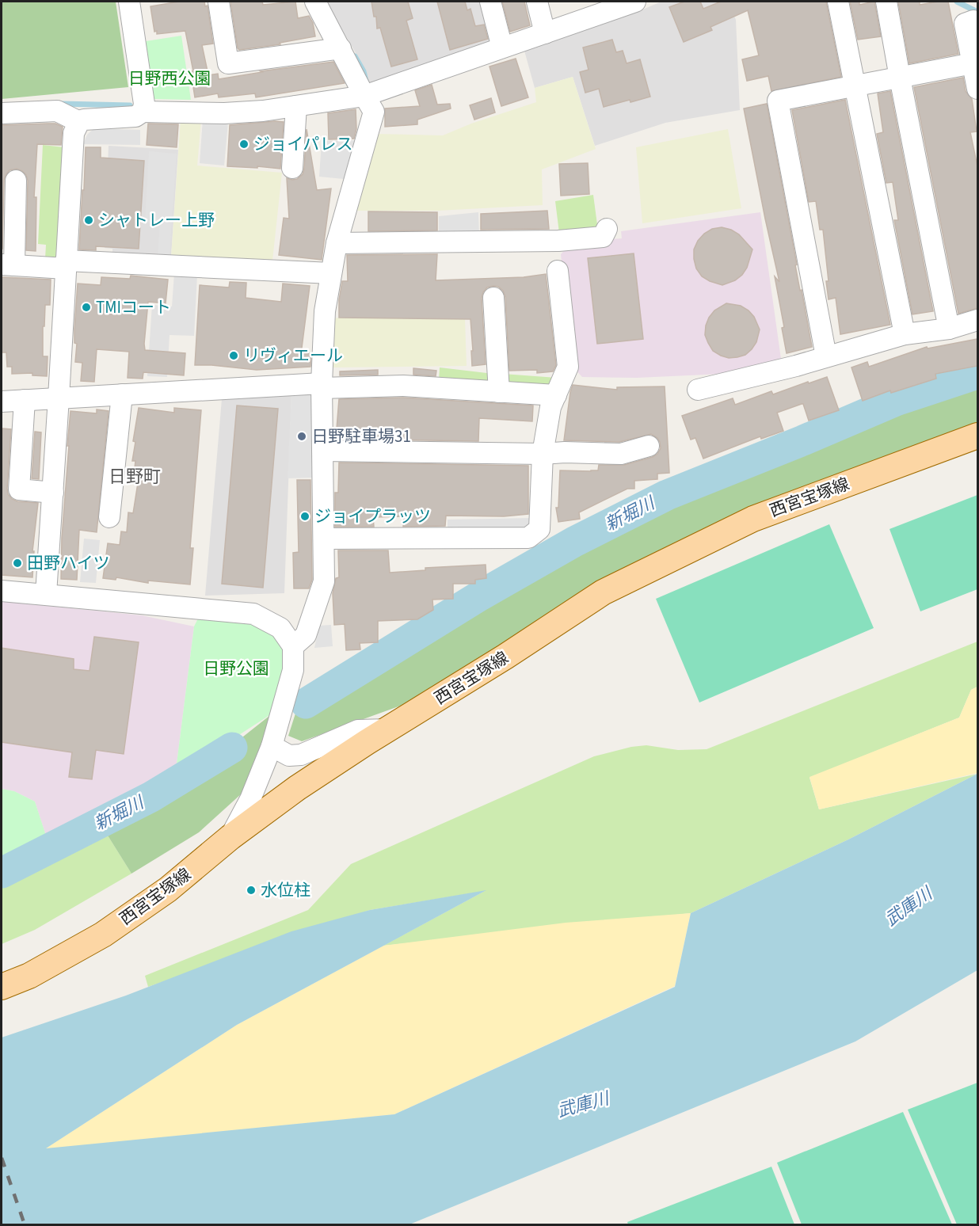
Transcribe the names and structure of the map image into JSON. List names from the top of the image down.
{
  "streets": {
    "main road": ["西宮宝塚線"]
  },
  "districts": ["日野町"],
  "water": ["新堀川", "武庫川"],
  "parks": ["日野西公園", "日野公園"],
  "places": [
    "ジョイパレス",
    "シャトレー上野",
    "TMIコート",
    "リヴィエール",
    "日野駐車場31",
    "ジョイプラッツ",
    "田野ハイツ",
    "水位柱"
  ]
}
